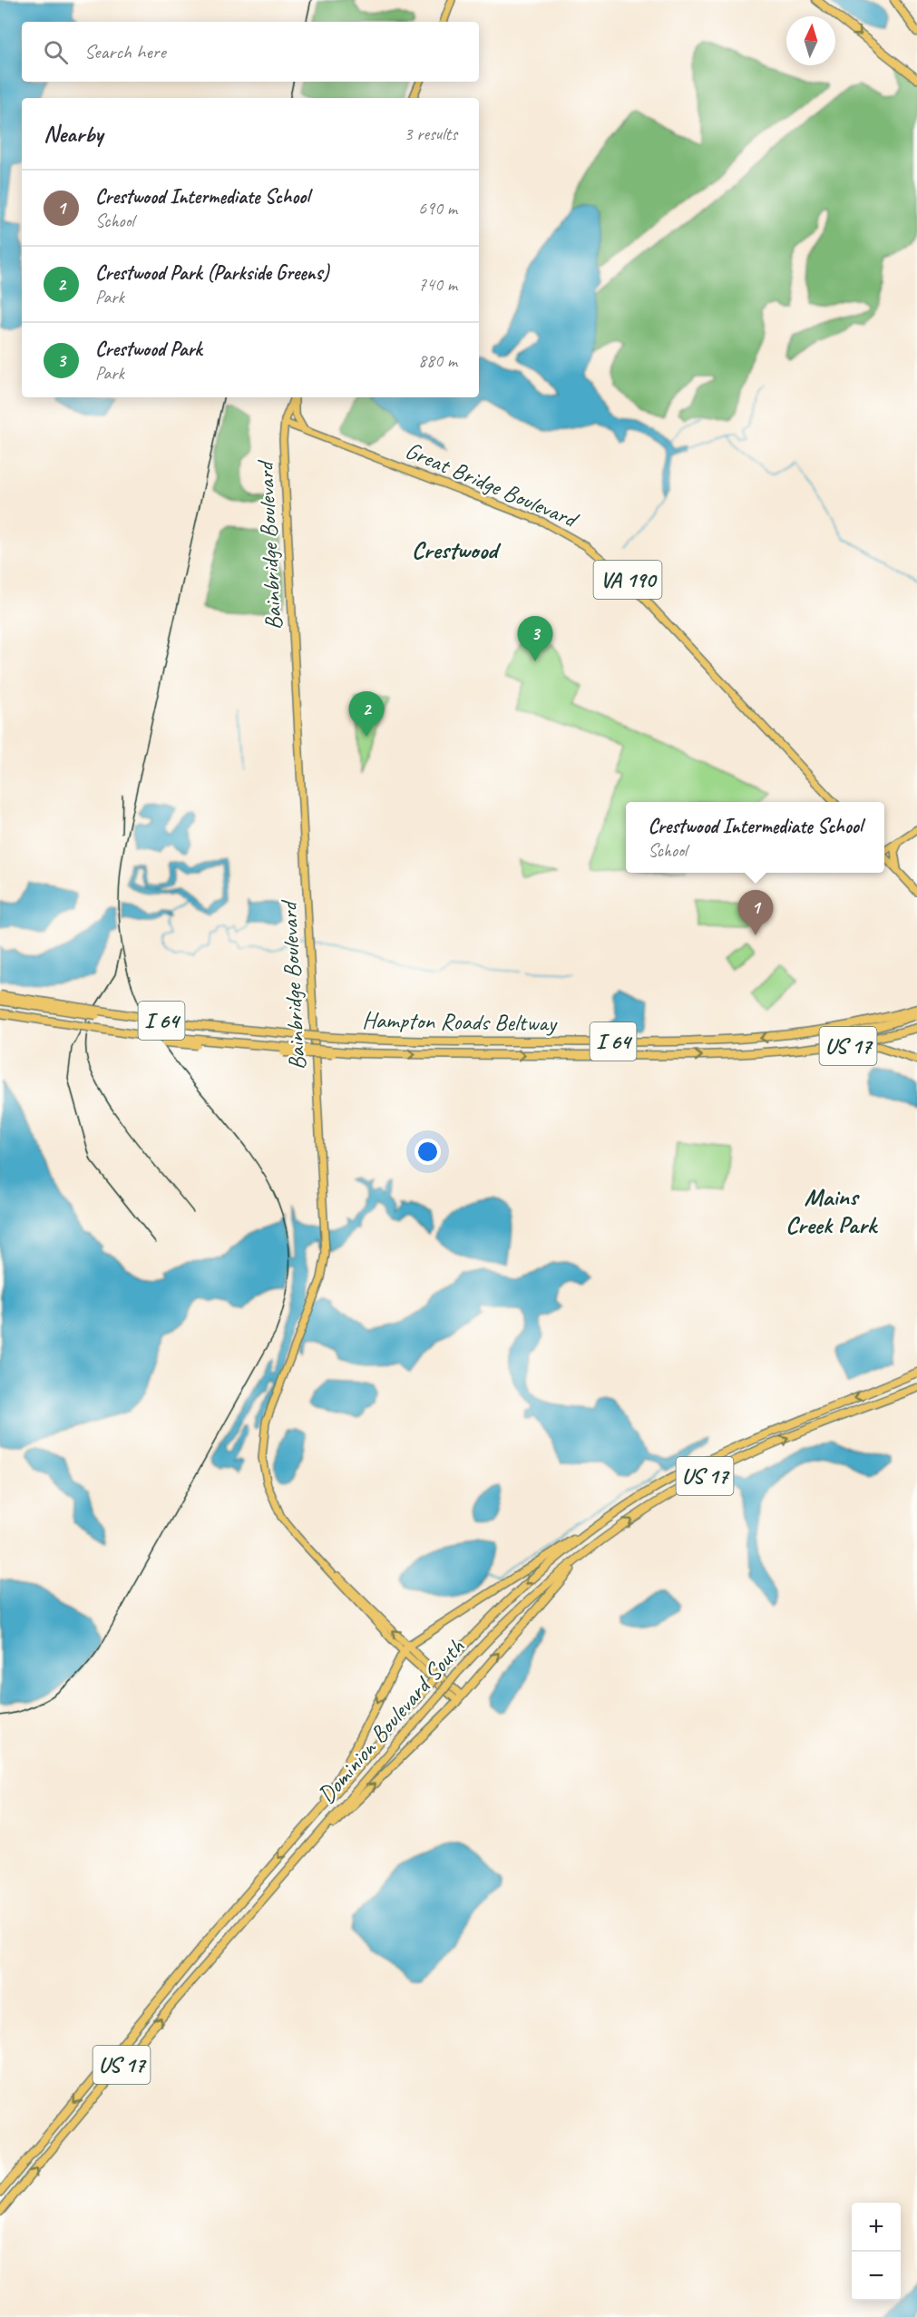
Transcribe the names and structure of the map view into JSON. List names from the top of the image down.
{
  "streets": {
    "highway": [
      "I 64",
      "Hampton Roads Beltway",
      "US 17",
      "Dominion Boulevard South"
    ],
    "main road": ["Great Bridge Boulevard", "Bainbridge Boulevard", "VA 190"]
  },
  "crossings": [
    ["Great Bridge Boulevard", "Bainbridge Boulevard"],
    ["Hampton Roads Beltway", "US 17"]
  ],
  "districts": ["Crestwood", "Mains Creek Park"],
  "north": "top",
  "page": {
    "search": "Search here",
    "heading": ["Nearby", "3 results"],
    "list": [
      {
        "mark": "1",
        "name": "Crestwood Intermediate School",
        "note": "School",
        "value": "690 m"
      },
      {
        "mark": "2",
        "name": "Crestwood Park (Parkside Greens)",
        "note": "Park",
        "value": "740 m"
      },
      {
        "mark": "3",
        "name": "Crestwood Park",
        "note": "Park",
        "value": "880 m"
      }
    ],
    "pins": ["3", "2", "1"],
    "popup": ["Crestwood Intermediate School", "School"],
    "map_buttons": ["+", "−"]
  }
}
